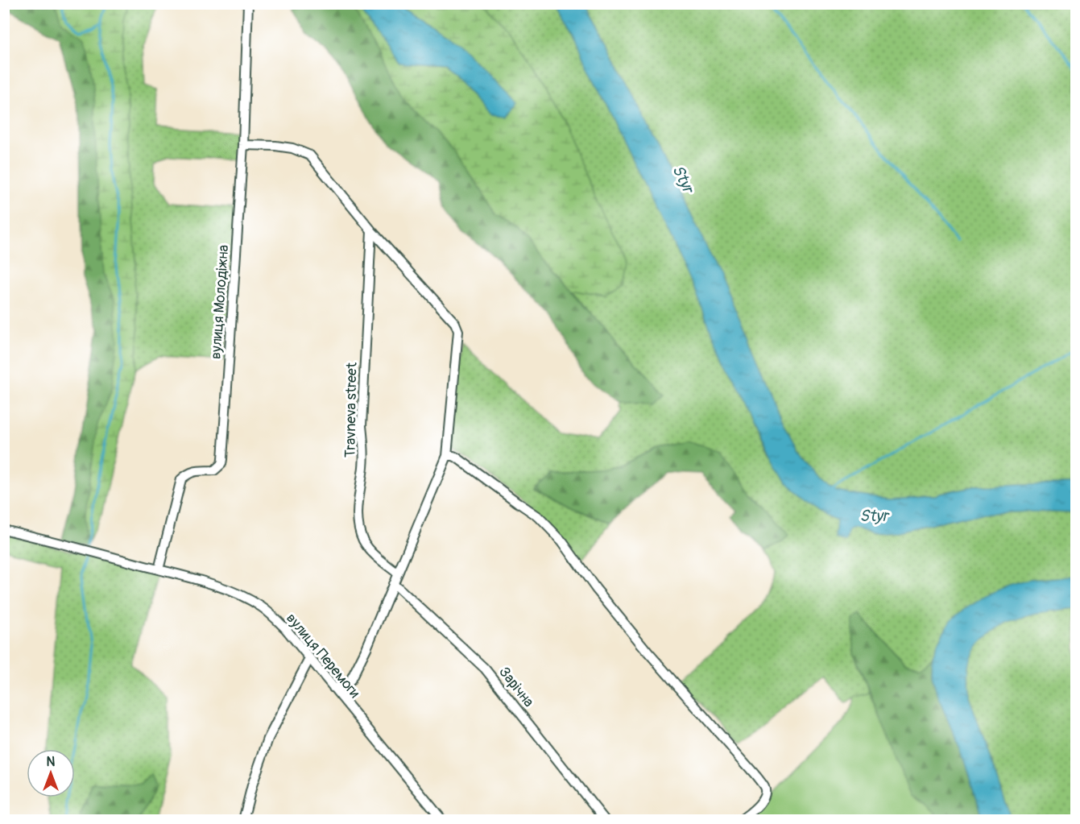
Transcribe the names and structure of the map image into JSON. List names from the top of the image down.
{
  "streets": {
    "street": [
      "вулиця Молодіжна",
      "Travneva street",
      "вулиця Перемоги",
      "Зарічна"
    ]
  },
  "crossings": [
    ["вулиця Молодіжна", "вулиця Перемоги"]
  ],
  "water": ["Styr"],
  "north": "top"
}
